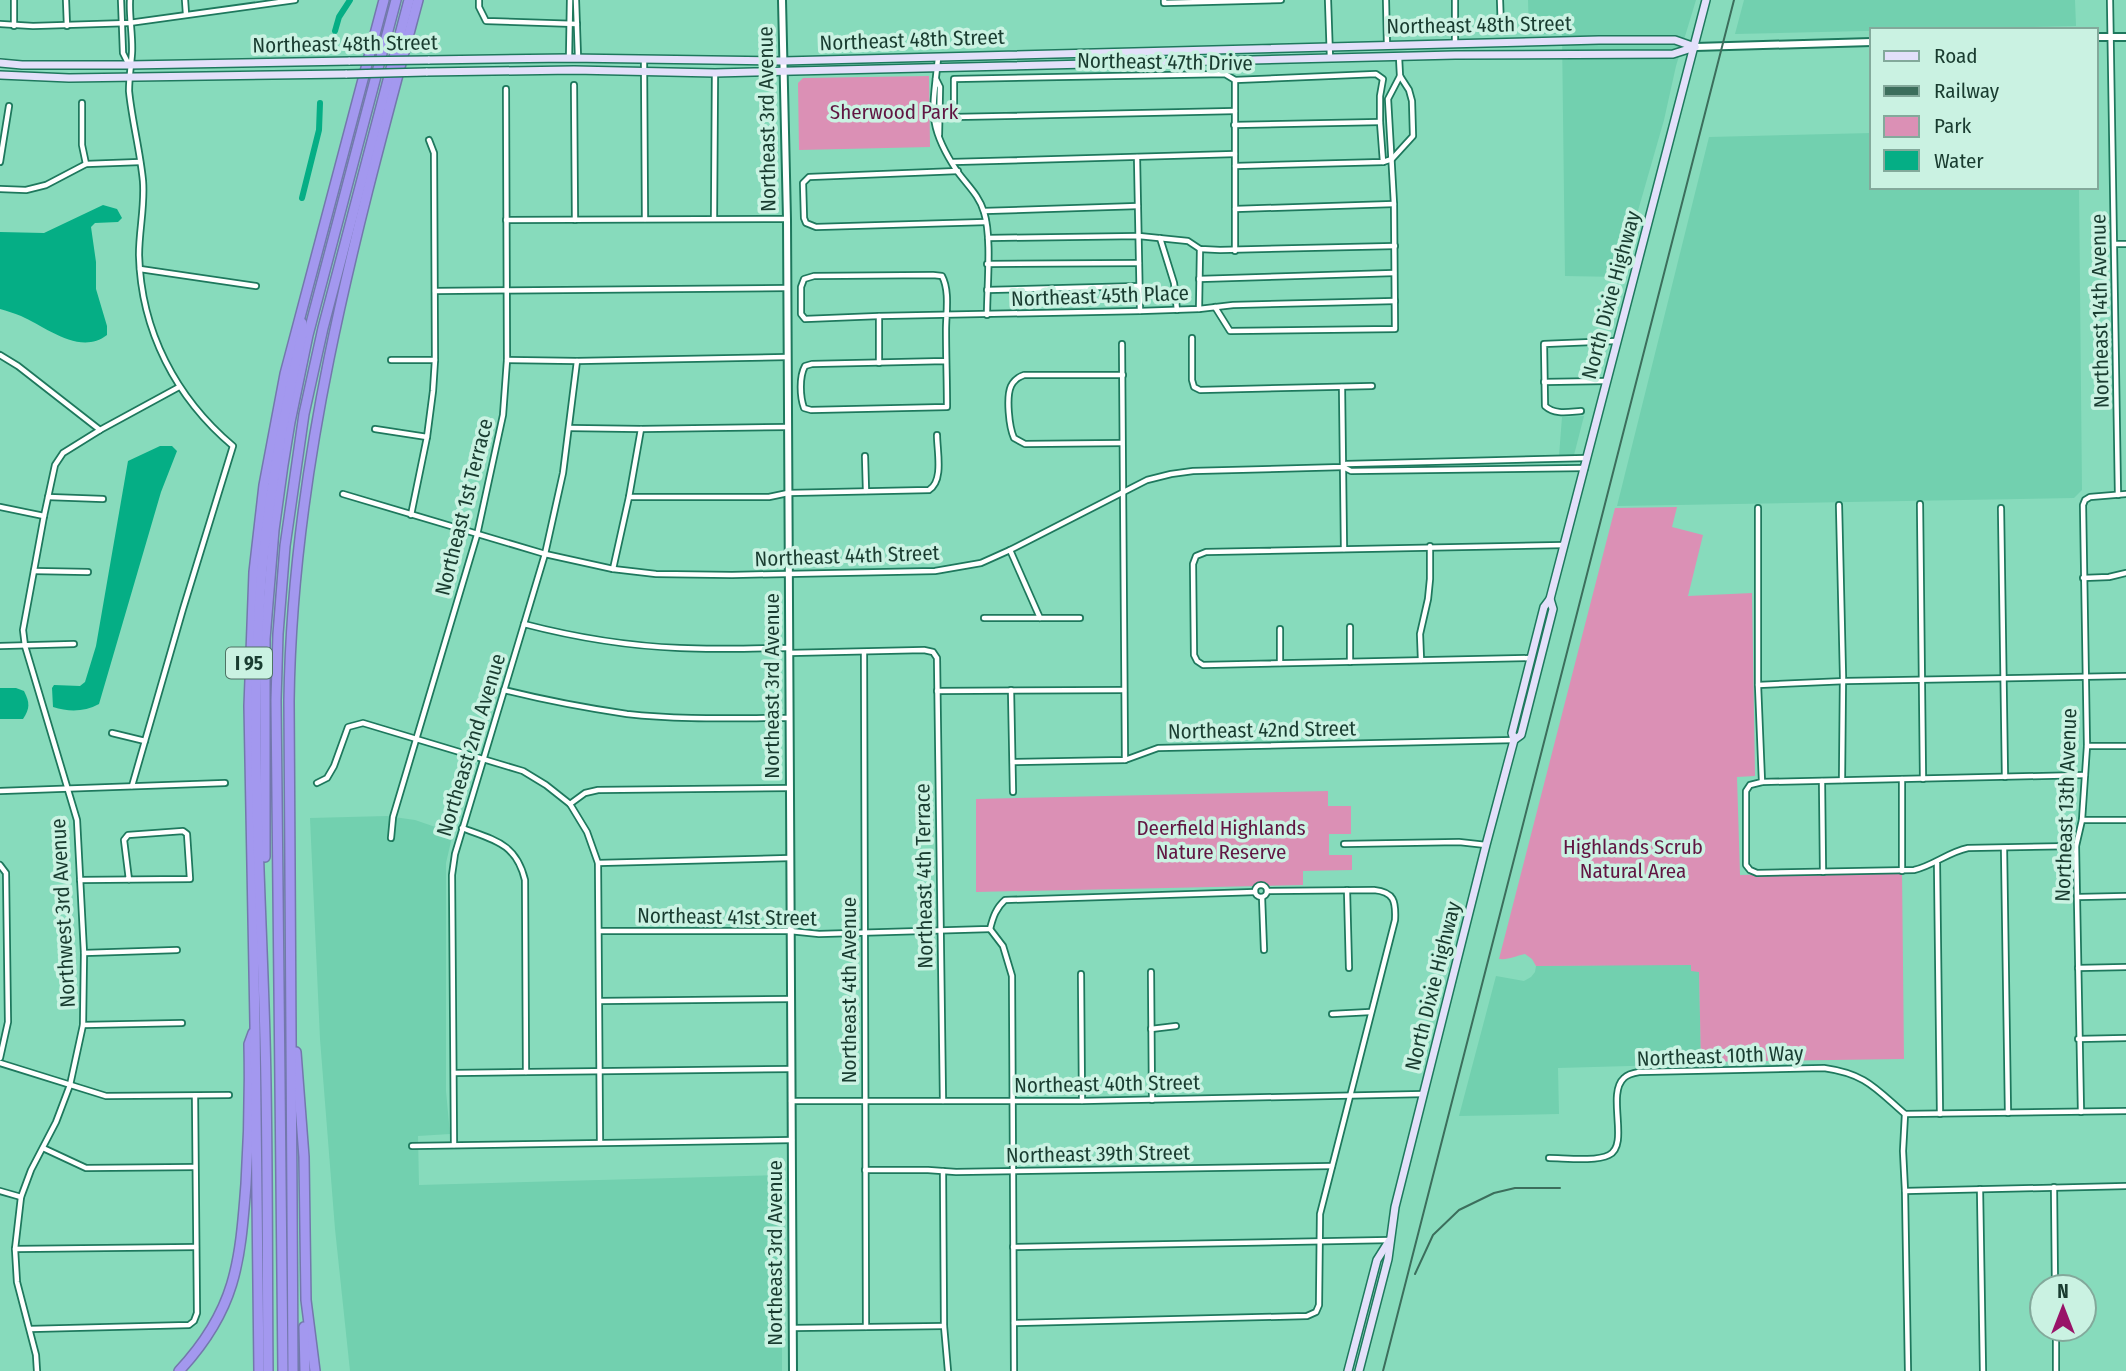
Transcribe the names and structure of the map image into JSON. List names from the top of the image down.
{
  "streets": {
    "highway": ["I 95"],
    "main road": ["Northeast 48th Street", "North Dixie Highway"],
    "street": [
      "Northeast 47th Drive",
      "Northeast 3rd Avenue",
      "Northeast 45th Place",
      "Northeast 14th Avenue",
      "Northeast 1st Terrace",
      "Northeast 44th Street",
      "Northeast 42nd Street",
      "Northeast 2nd Avenue",
      "Northeast 13th Avenue",
      "Northeast 4th Terrace",
      "Northwest 3rd Avenue",
      "Northeast 41st Street",
      "Northeast 4th Avenue",
      "Northeast 10th Way",
      "Northeast 40th Street",
      "Northeast 39th Street"
    ]
  },
  "crossings": [
    ["Northeast 48th Street", "Northeast 3rd Avenue"],
    ["Northeast 48th Street", "North Dixie Highway"],
    ["Northeast 3rd Avenue", "Northeast 44th Street"],
    ["Northeast 3rd Avenue", "Northeast 41st Street"],
    ["Northeast 3rd Avenue", "Northeast 40th Street"],
    ["North Dixie Highway", "Northeast 44th Street"],
    ["North Dixie Highway", "Northeast 42nd Street"],
    ["North Dixie Highway", "Northeast 40th Street"],
    ["Northeast 14th Avenue", "Northeast 13th Avenue"],
    ["Northeast 1st Terrace", "Northeast 44th Street"],
    ["Northeast 44th Street", "Northeast 2nd Avenue"],
    ["Northeast 4th Terrace", "Northeast 41st Street"],
    ["Northeast 4th Terrace", "Northeast 4th Avenue"],
    ["Northeast 4th Terrace", "Northeast 40th Street"],
    ["Northeast 41st Street", "Northeast 4th Avenue"],
    ["Northeast 4th Avenue", "Northeast 40th Street"],
    ["Northeast 4th Avenue", "Northeast 39th Street"]
  ],
  "parks": ["Sherwood Park", "Deerfield Highlands Nature Reserve", "Highlands Scrub Natural Area"],
  "legend": [
    "Road",
    "Railway",
    "Park",
    "Water"
  ],
  "north": "top"
}
